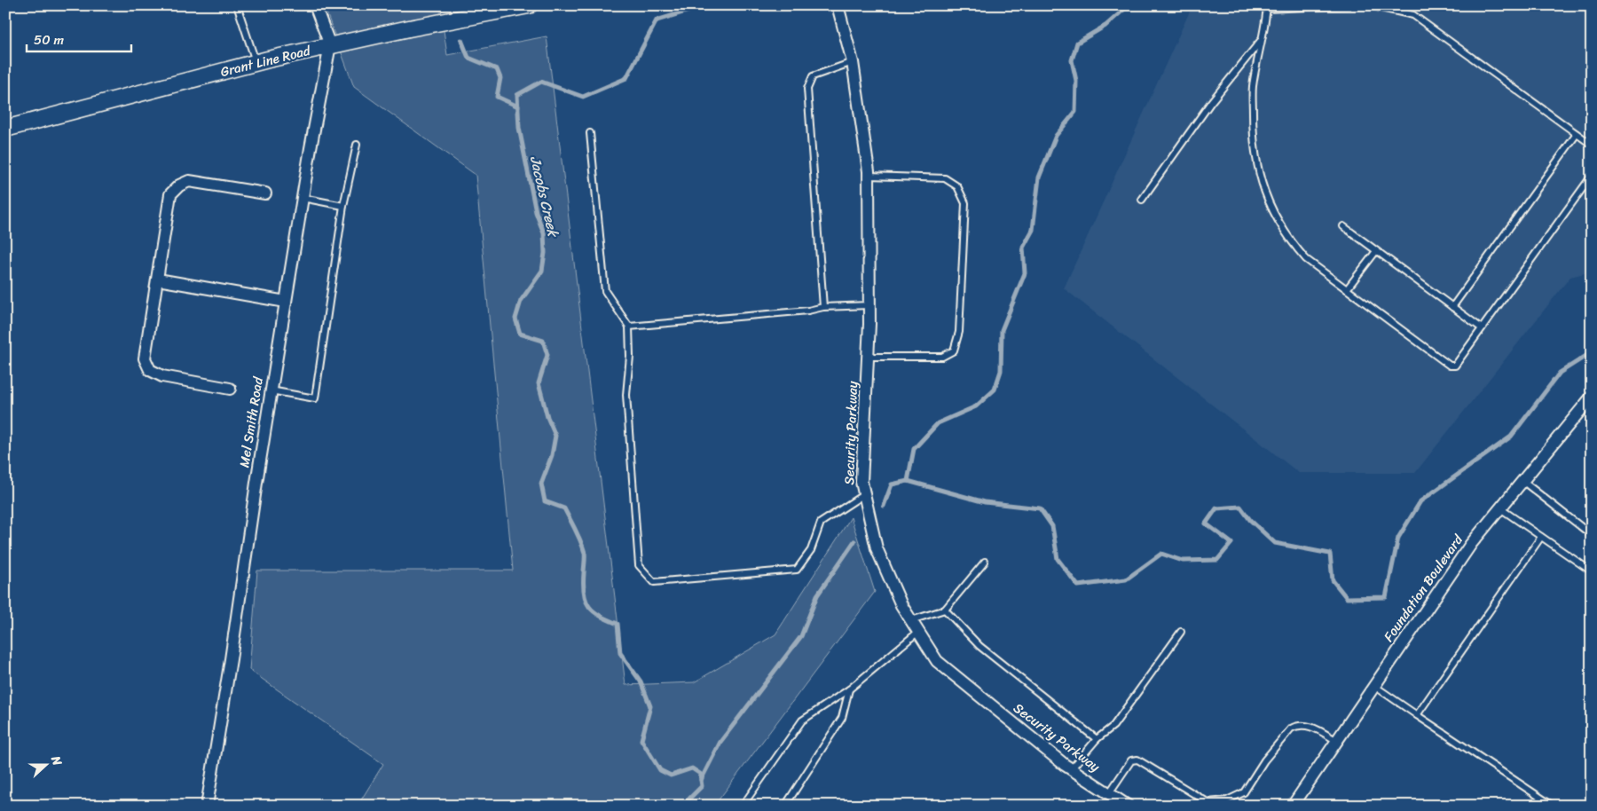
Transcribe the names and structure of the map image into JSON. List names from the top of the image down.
{
  "streets": {
    "main road": ["Grant Line Road"],
    "street": ["Mel Smith Road", "Security Parkway", "Foundation Boulevard"]
  },
  "crossings": [
    ["Grant Line Road", "Mel Smith Road"]
  ],
  "water": ["Jacobs Creek"],
  "scale_bar": "50 m",
  "north": "right"
}
